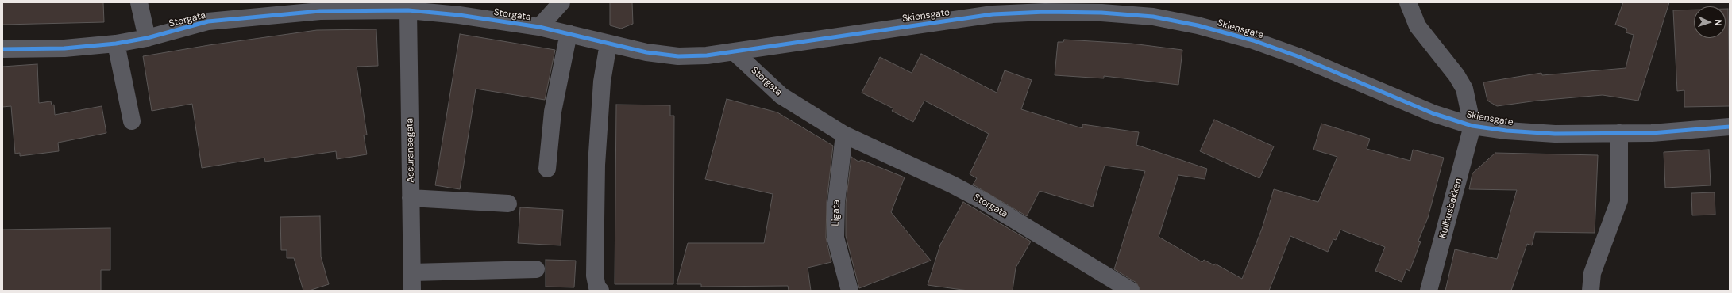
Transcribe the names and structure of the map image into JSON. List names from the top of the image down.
{
  "streets": {
    "street": [
      "Storgata",
      "Skiensgate",
      "Assuransegata",
      "Kullhusbakken",
      "Ligata"
    ]
  },
  "crossings": [
    ["Storgata", "Skiensgate"],
    ["Storgata", "Assuransegata"],
    ["Storgata", "Ligata"],
    ["Skiensgate", "Kullhusbakken"]
  ],
  "north": "right"
}
